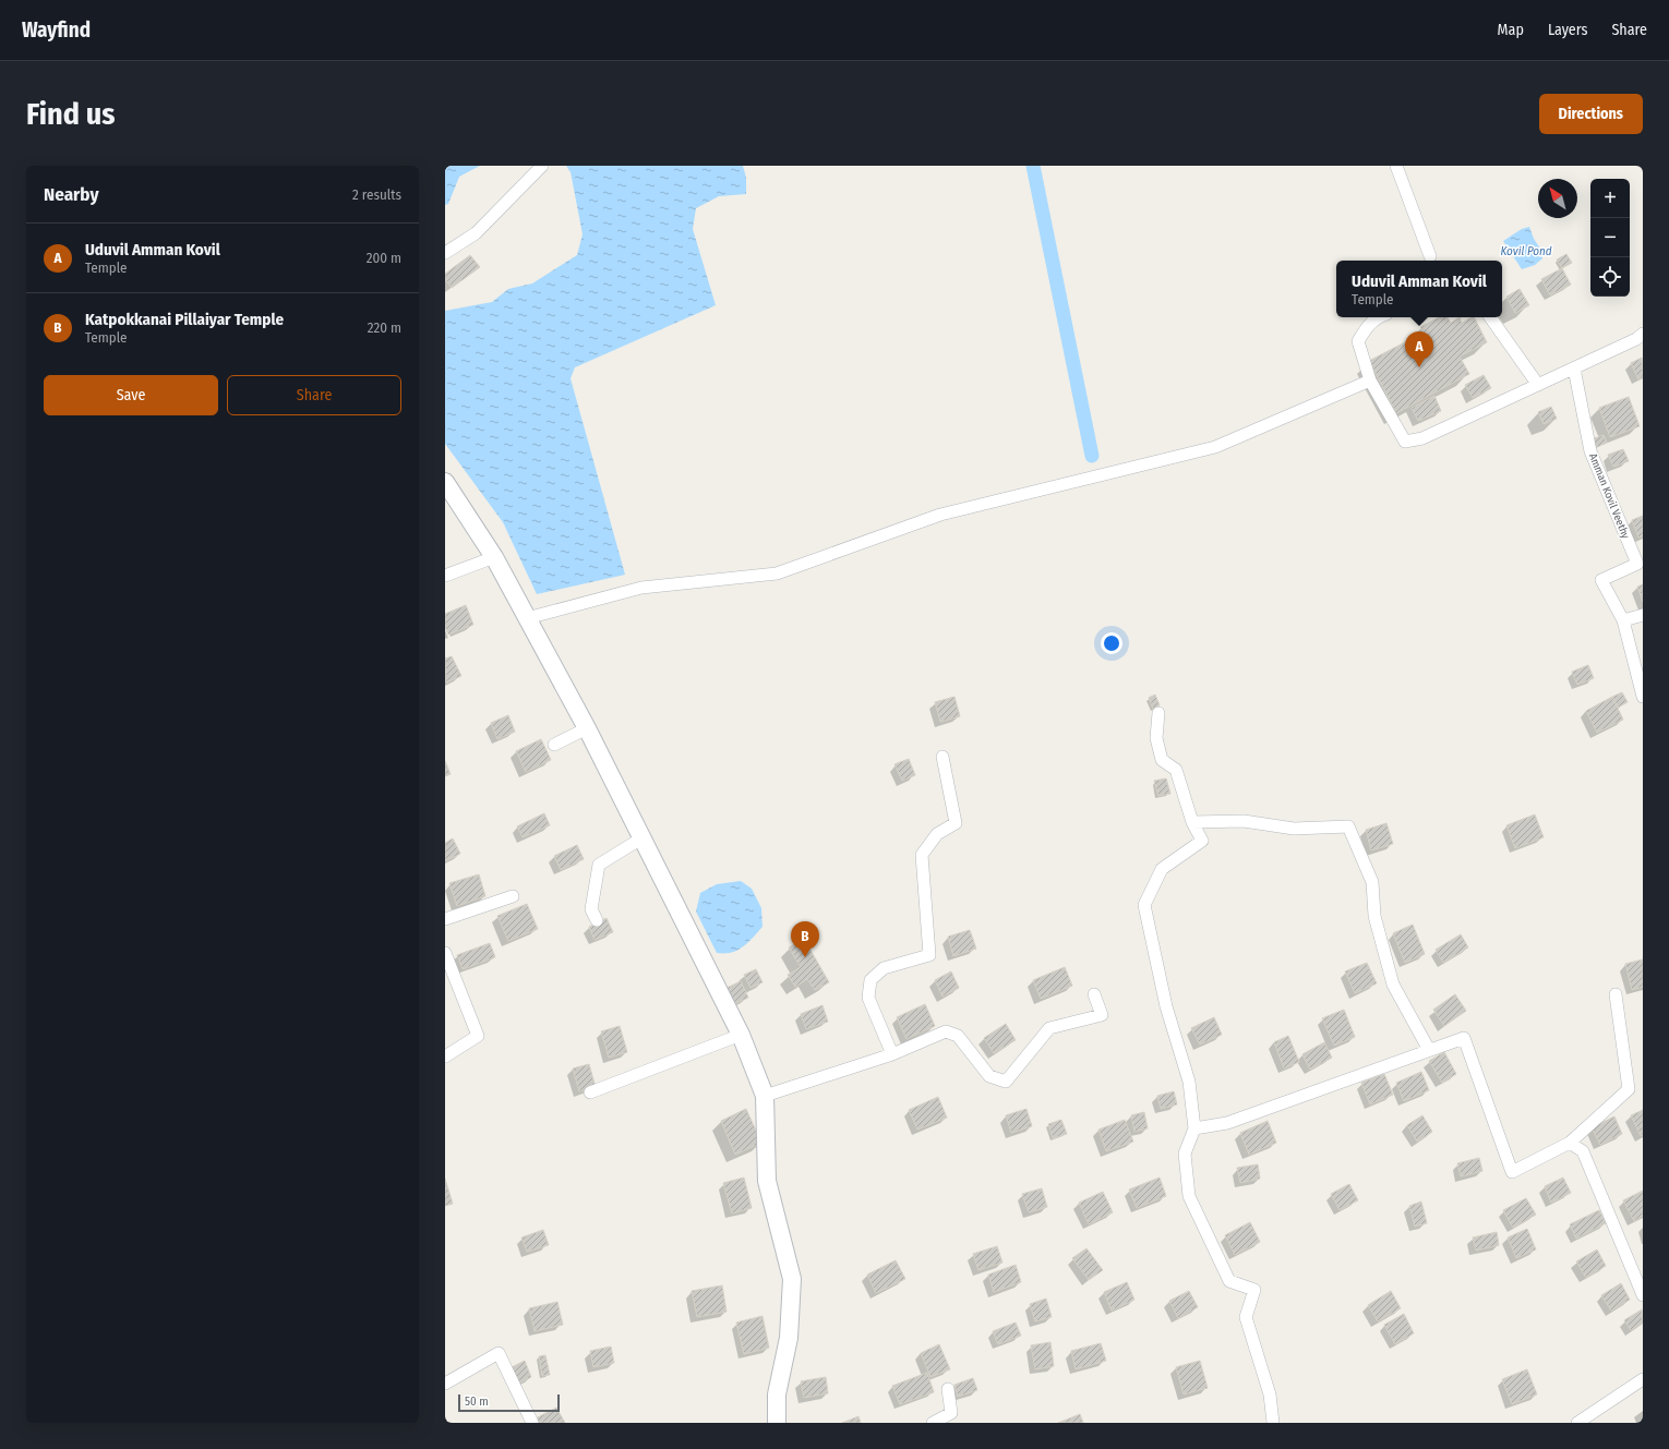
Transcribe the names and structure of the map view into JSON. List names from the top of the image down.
{
  "streets": {
    "street": ["Amman Kovil Veethy"]
  },
  "water": ["Kovil Pond"],
  "scale_bar": "50 m",
  "north": "top left",
  "page": {
    "header": "Wayfind",
    "nav": ["Map", "Layers", "Share"],
    "buttons": [
      "Directions",
      ["Save", "Share"]
    ],
    "title": "Find us",
    "heading": ["Nearby", "2 results"],
    "map_buttons": ["+", "−"],
    "list": [
      {
        "mark": "A",
        "name": "Uduvil Amman Kovil",
        "note": "Temple",
        "value": "200 m"
      },
      {
        "mark": "B",
        "name": "Katpokkanai Pillaiyar Temple",
        "note": "Temple",
        "value": "220 m"
      }
    ],
    "popup": ["Uduvil Amman Kovil", "Temple"],
    "pins": ["A", "B"],
    "scale": "50 m"
  }
}
